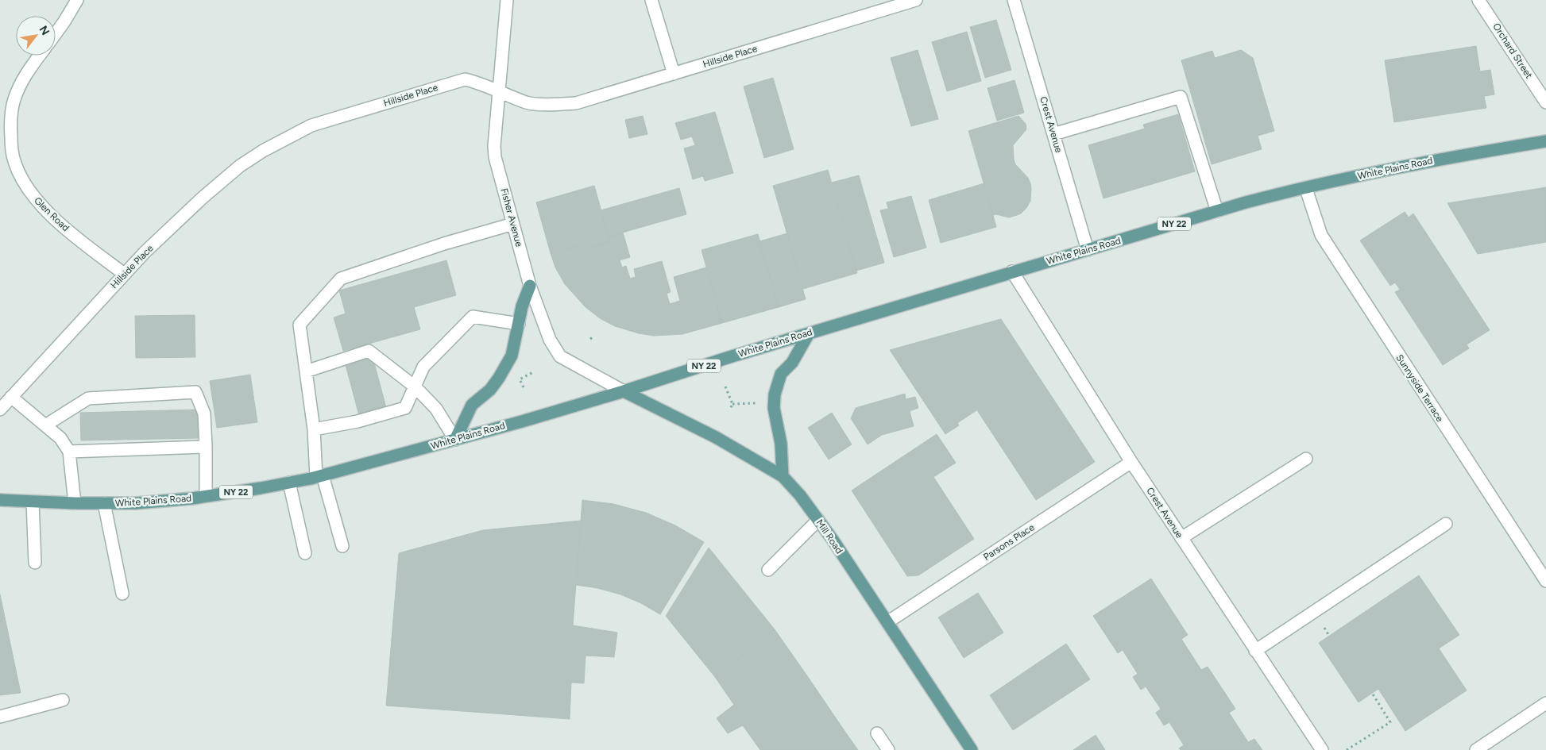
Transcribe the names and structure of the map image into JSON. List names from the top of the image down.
{
  "streets": {
    "main road": ["White Plains Road", "NY 22", "Mill Road"],
    "street": [
      "Orchard Street",
      "Hillside Place",
      "Crest Avenue",
      "Glen Road",
      "Fisher Avenue",
      "Sunnyside Terrace",
      "Parsons Place"
    ]
  },
  "crossings": [
    ["Hillside Place", "Glen Road"],
    ["Hillside Place", "Fisher Avenue"],
    ["Crest Avenue", "White Plains Road"],
    ["Crest Avenue", "Parsons Place"],
    ["White Plains Road", "Fisher Avenue"],
    ["White Plains Road", "Sunnyside Terrace"],
    ["White Plains Road", "Mill Road"],
    ["Fisher Avenue", "Mill Road"],
    ["Mill Road", "Parsons Place"]
  ],
  "north": "top right"
}
